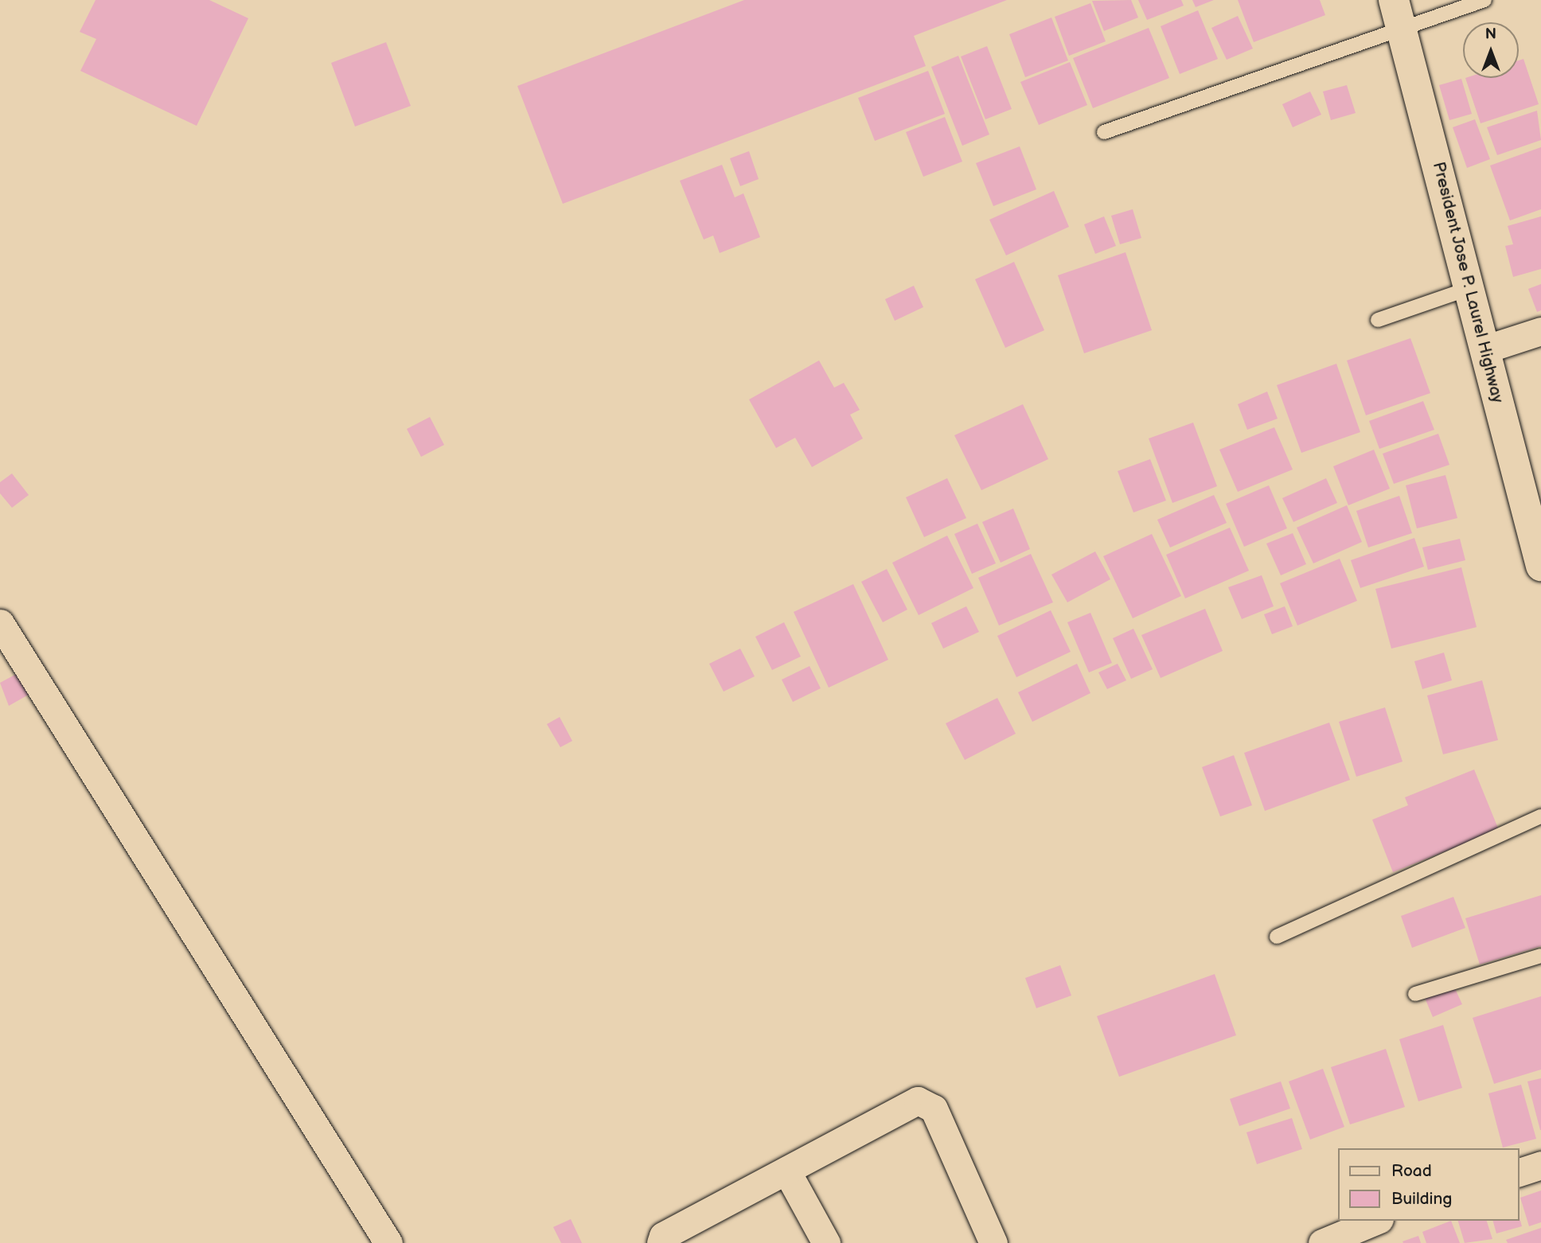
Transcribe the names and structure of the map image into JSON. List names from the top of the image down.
{
  "streets": {
    "highway": ["President Jose P. Laurel Highway"]
  },
  "legend": ["Road", "Building"],
  "north": "top"
}
